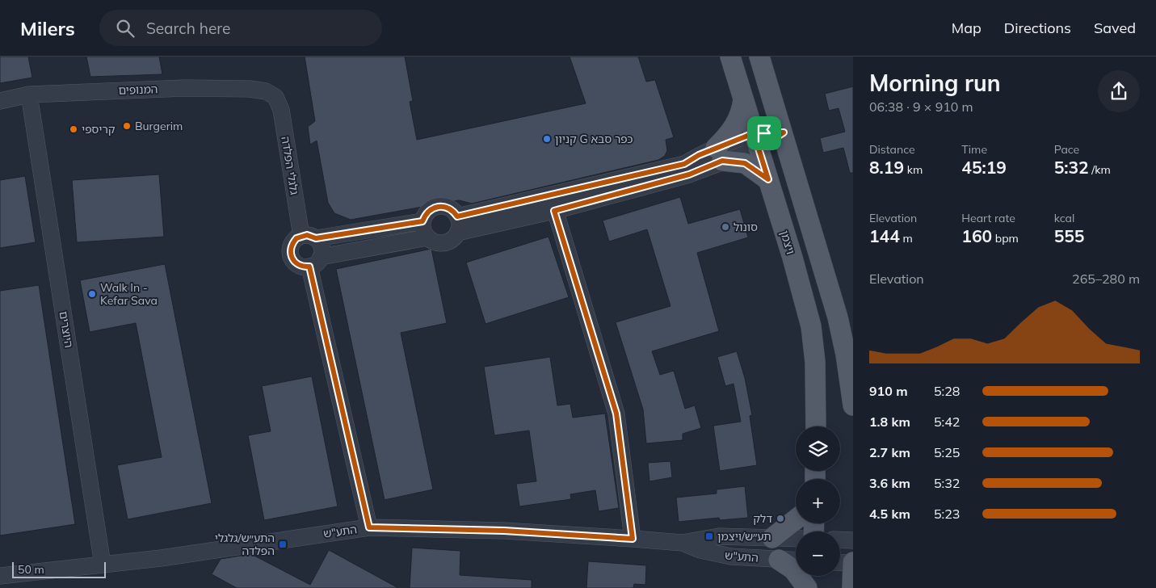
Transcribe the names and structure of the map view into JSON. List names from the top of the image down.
{
  "streets": {
    "main road": ["ויצמן"],
    "street": [
      "המנופים",
      "גלגלי הפלדה",
      "היוצרים",
      "התע\"ש"
    ]
  },
  "crossings": [
    ["המנופים", "גלגלי הפלדה"],
    ["המנופים", "היוצרים"],
    ["היוצרים", "התע\"ש"]
  ],
  "places": {
    "other": [
      "Burgerim",
      "קריספי",
      "קניון G כפר סבא",
      "סונול",
      "Walk In - Kefar Sava",
      "דלק"
    ],
    "transit": ["תע״ש/ויצמן", "התע״ש/גלגלי הפלדה"]
  },
  "scale_bar": "50 m",
  "page": {
    "header": "Milers",
    "search": "Search here",
    "nav": ["Map", "Directions", "Saved"],
    "heading": ["Morning run", "06:38 · 9 × 910 m"],
    "stats": [
      ["Distance", "8.19 km"],
      ["Time", "45:19"],
      ["Pace", "5:32 /km"],
      ["Elevation", "144 m"],
      ["Heart rate", "160 bpm"],
      ["kcal", "555"]
    ],
    "chart": ["Elevation", "265–280 m"],
    "list": [
      {
        "name": "910 m",
        "note": "5:28"
      },
      {
        "name": "1.8 km",
        "note": "5:42"
      },
      {
        "name": "2.7 km",
        "note": "5:25"
      },
      {
        "name": "3.6 km",
        "note": "5:32"
      },
      {
        "name": "4.5 km",
        "note": "5:23"
      }
    ],
    "map_buttons": ["+", "−"],
    "scale": "50 m"
  }
}
